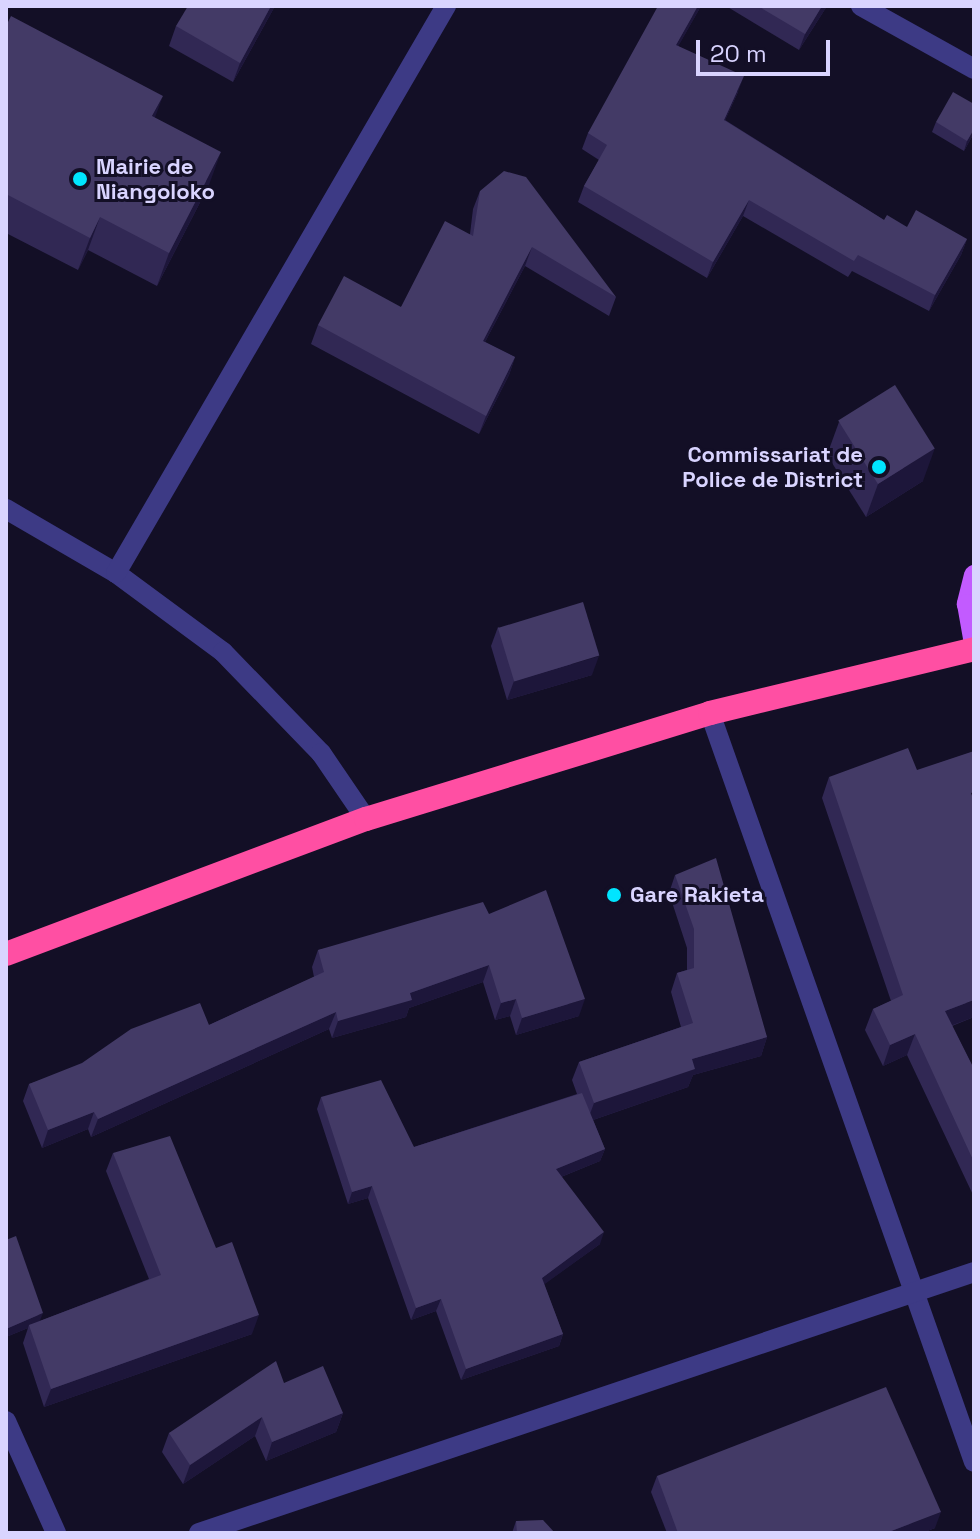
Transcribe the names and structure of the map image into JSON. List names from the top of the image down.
{
  "places": ["Mairie de Niangoloko", "Commissariat de Police de District", "Gare Rakieta"],
  "scale_bar": "20 m"
}
